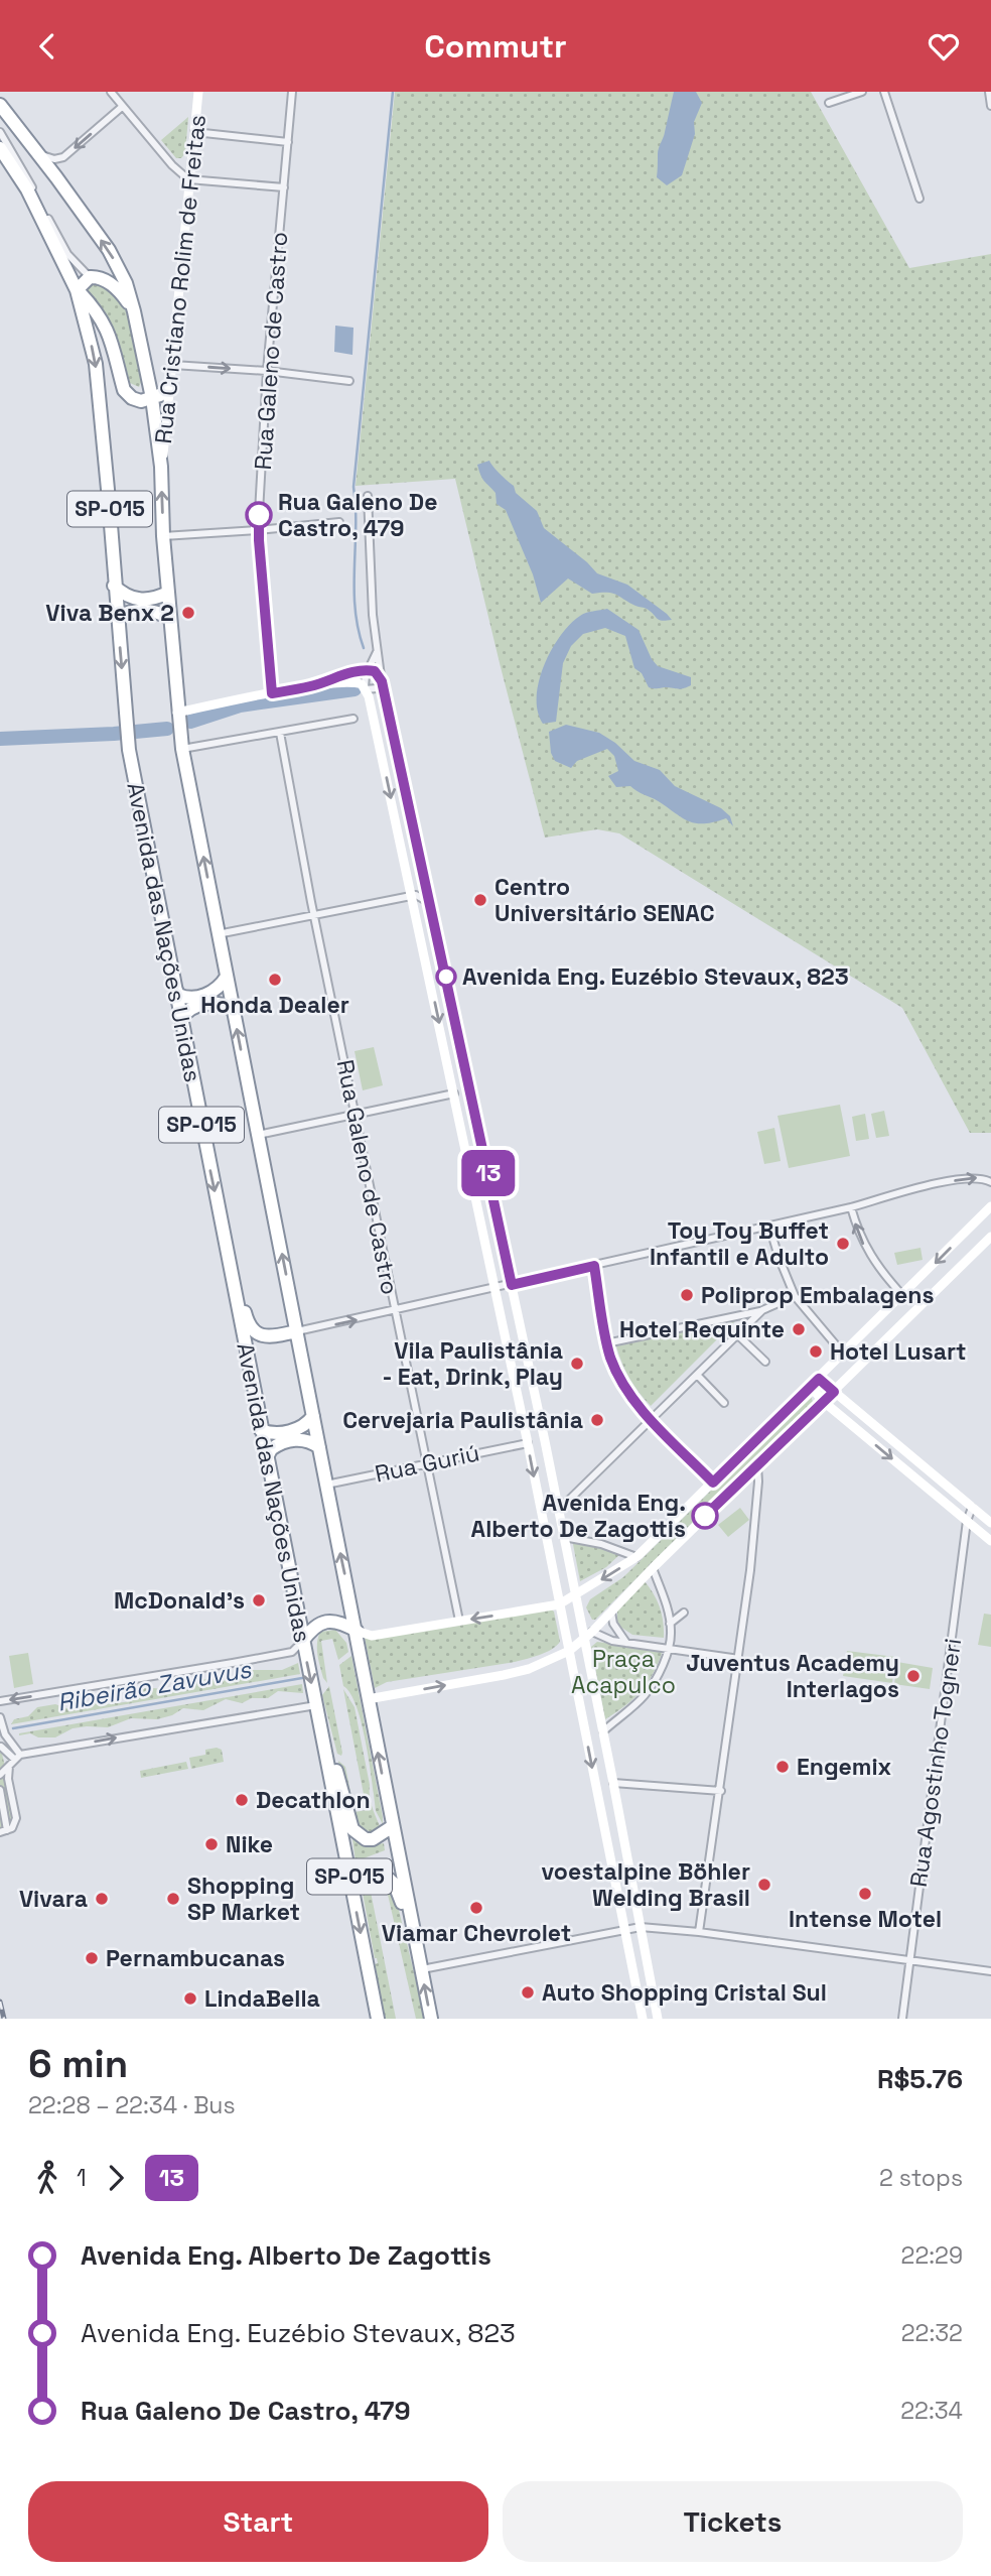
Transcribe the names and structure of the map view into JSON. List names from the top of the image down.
{
  "streets": {
    "highway": ["SP-015", "Avenida das Nações Unidas"],
    "main road": ["Rua Cristiano Rolim de Freitas"],
    "street": ["Rua Galeno de Castro", "Rua Guriú", "Rua Agostinho Togneri"]
  },
  "crossings": [
    ["Rua Cristiano Rolim de Freitas", "SP-015"],
    ["Rua Galeno de Castro", "Rua Guriú"],
    ["SP-015", "Rua Guriú"]
  ],
  "water": ["Ribeirão Zavuvus"],
  "parks": ["Praça Acapulco"],
  "places": [
    "Rua Galeno De Castro, 479",
    "Viva Benx 2",
    "Centro Universitário SENAC",
    "Avenida Eng. Euzébio Stevaux, 823",
    "Honda Dealer",
    "Toy Toy Buffet Infantil e Adulto",
    "Poliprop Embalagens",
    "Hotel Requinte",
    "Hotel Lusart",
    "Vila Paulistânia - Eat, Drink, Play",
    "Cervejaria Paulistânia",
    "Avenida Eng. Alberto De Zagottis",
    "McDonald's",
    "Juventus Academy Interlagos",
    "Engemix",
    "Decathlon",
    "Nike",
    "voestalpine Böhler Welding Brasil",
    "Intense Motel",
    "Vivara",
    "Shopping SP Market",
    "Viamar Chevrolet",
    "Pernambucanas",
    "Auto Shopping Cristal Sul",
    "LindaBella"
  ],
  "lines": ["bus line 13"],
  "page": {
    "header": "Commutr",
    "on_map": "13",
    "heading": ["6 min", "22:28 – 22:34 · Bus", "R$5.76"],
    "legs": ["1", "13", "2 stops"],
    "list": [
      {
        "name": "Avenida Eng. Alberto De Zagottis",
        "value": "22:29"
      },
      {
        "name": "Avenida Eng. Euzébio Stevaux, 823",
        "value": "22:32"
      },
      {
        "name": "Rua Galeno De Castro, 479",
        "value": "22:34"
      }
    ],
    "buttons": ["Start", "Tickets"]
  }
}
